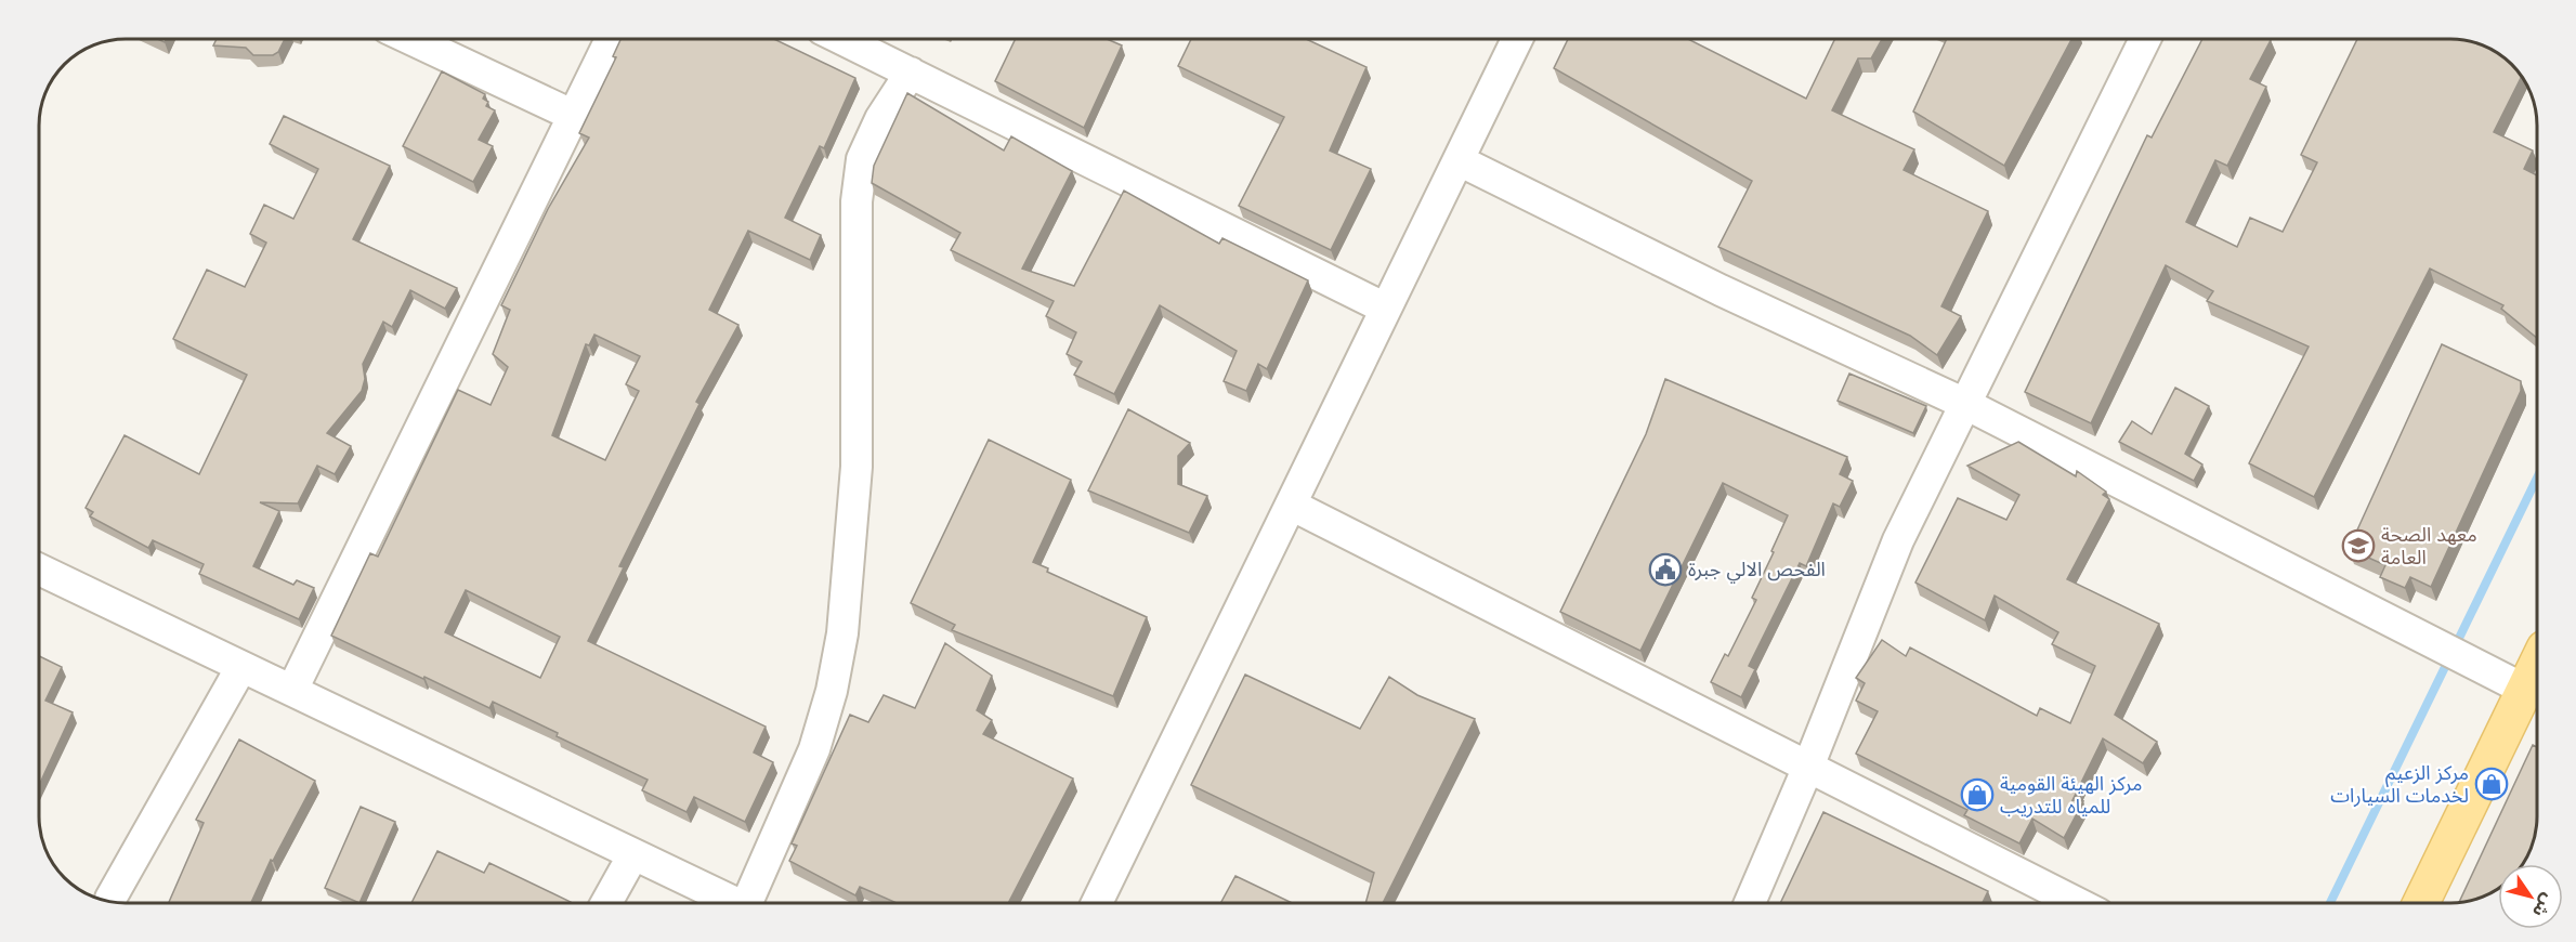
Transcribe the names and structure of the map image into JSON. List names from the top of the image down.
{
  "places": {
    "school or university": ["معهد الصحة العامة"],
    "public building": ["الفحص الالي جبرة"],
    "shop": ["مركز الزعيم لخدمات السيارات", "مركز الهيئة القومية للمياه للتدريب"]
  },
  "north": "bottom right"
}
